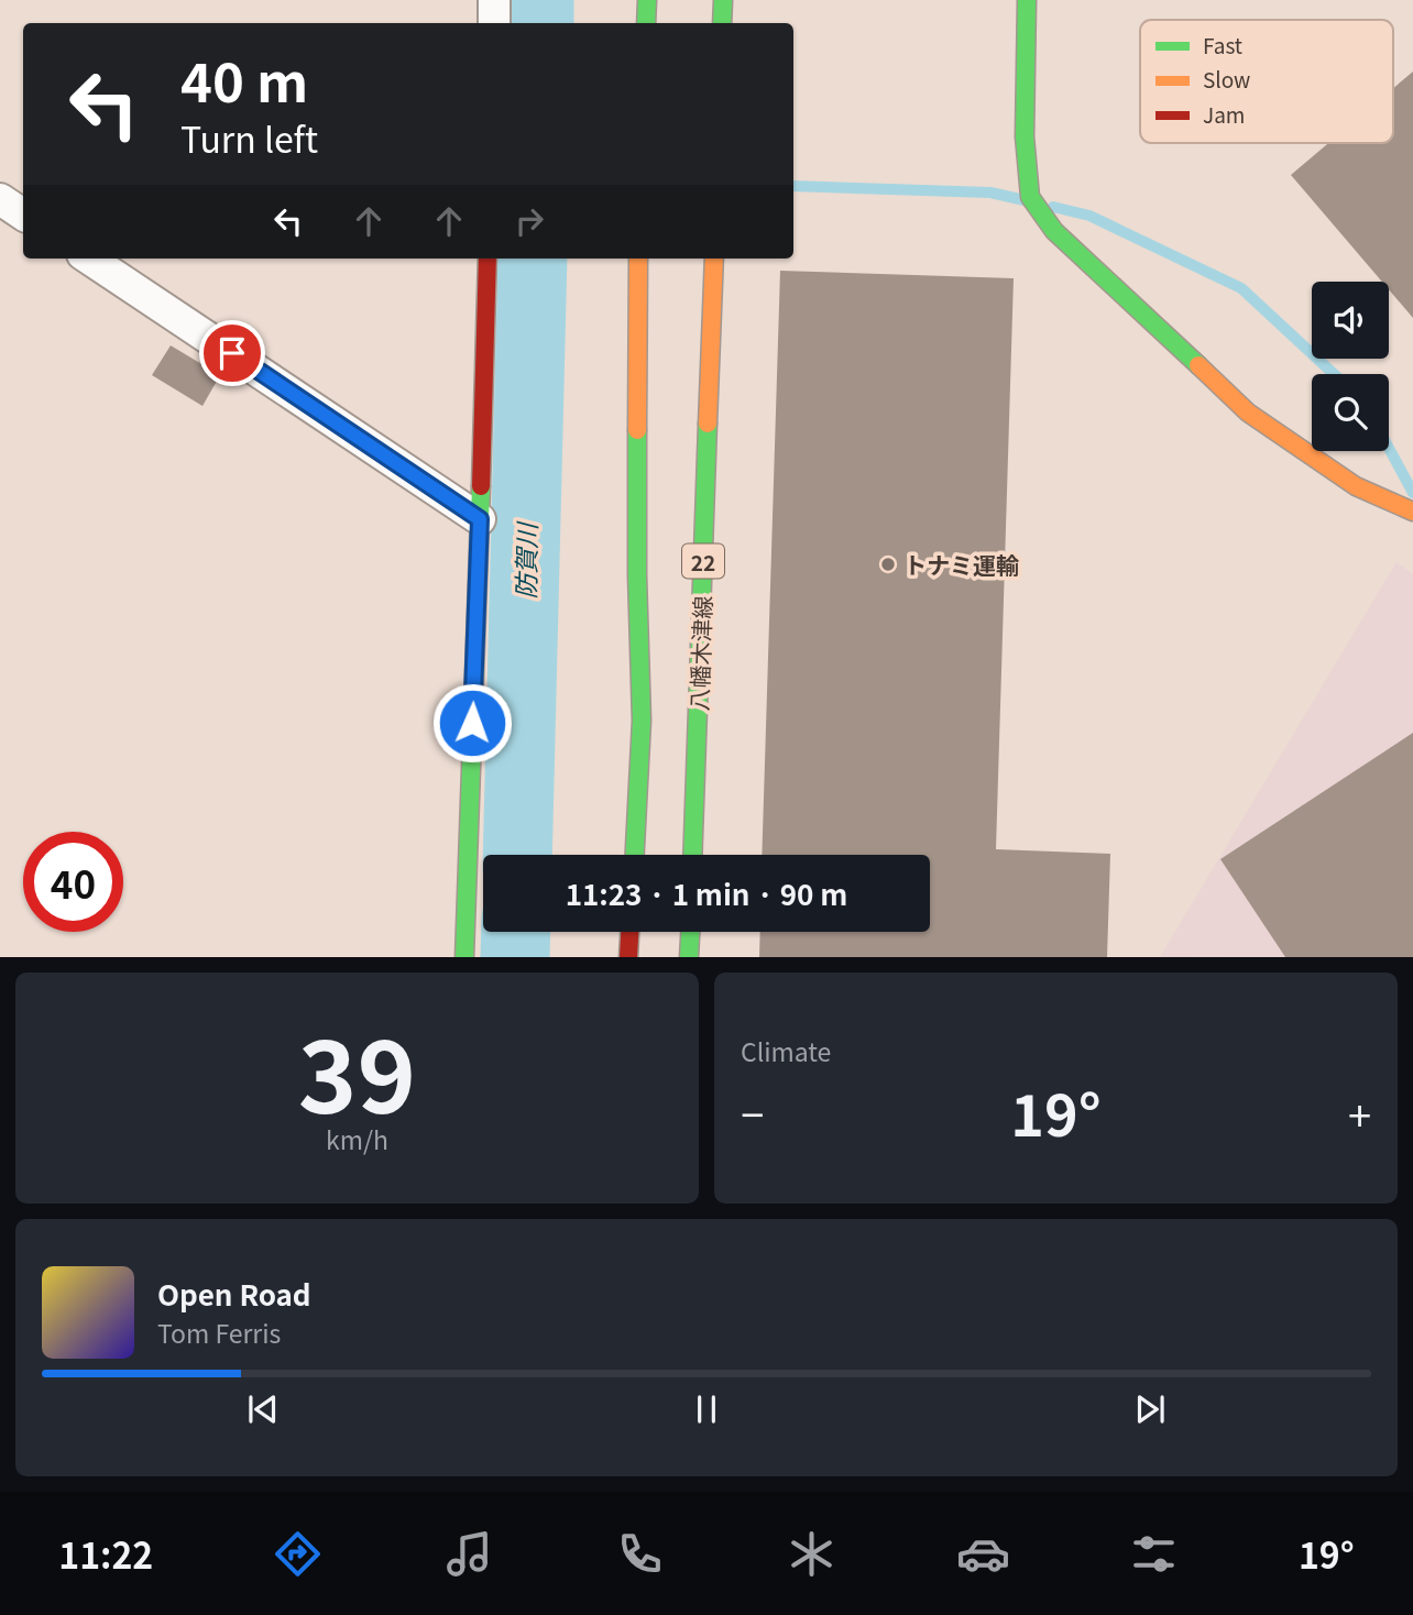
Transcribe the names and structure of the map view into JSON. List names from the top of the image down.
{
  "streets": {
    "street": ["22", "八幡木津線"]
  },
  "water": ["防賀川"],
  "places": ["トナミ運輸"],
  "legend": ["Fast", "Slow", "Jam"],
  "page": {
    "turn": ["40 m", "Turn left"],
    "limit": "40",
    "trip": "11:23 · 1 min · 90 m",
    "tile": [
      ["39", "km/h"],
      "Climate"
    ],
    "heat": ["−", "19°", "+"],
    "song": ["Open Road", "Tom Ferris"],
    "tabs": ["11:22", "19°"]
  }
}
